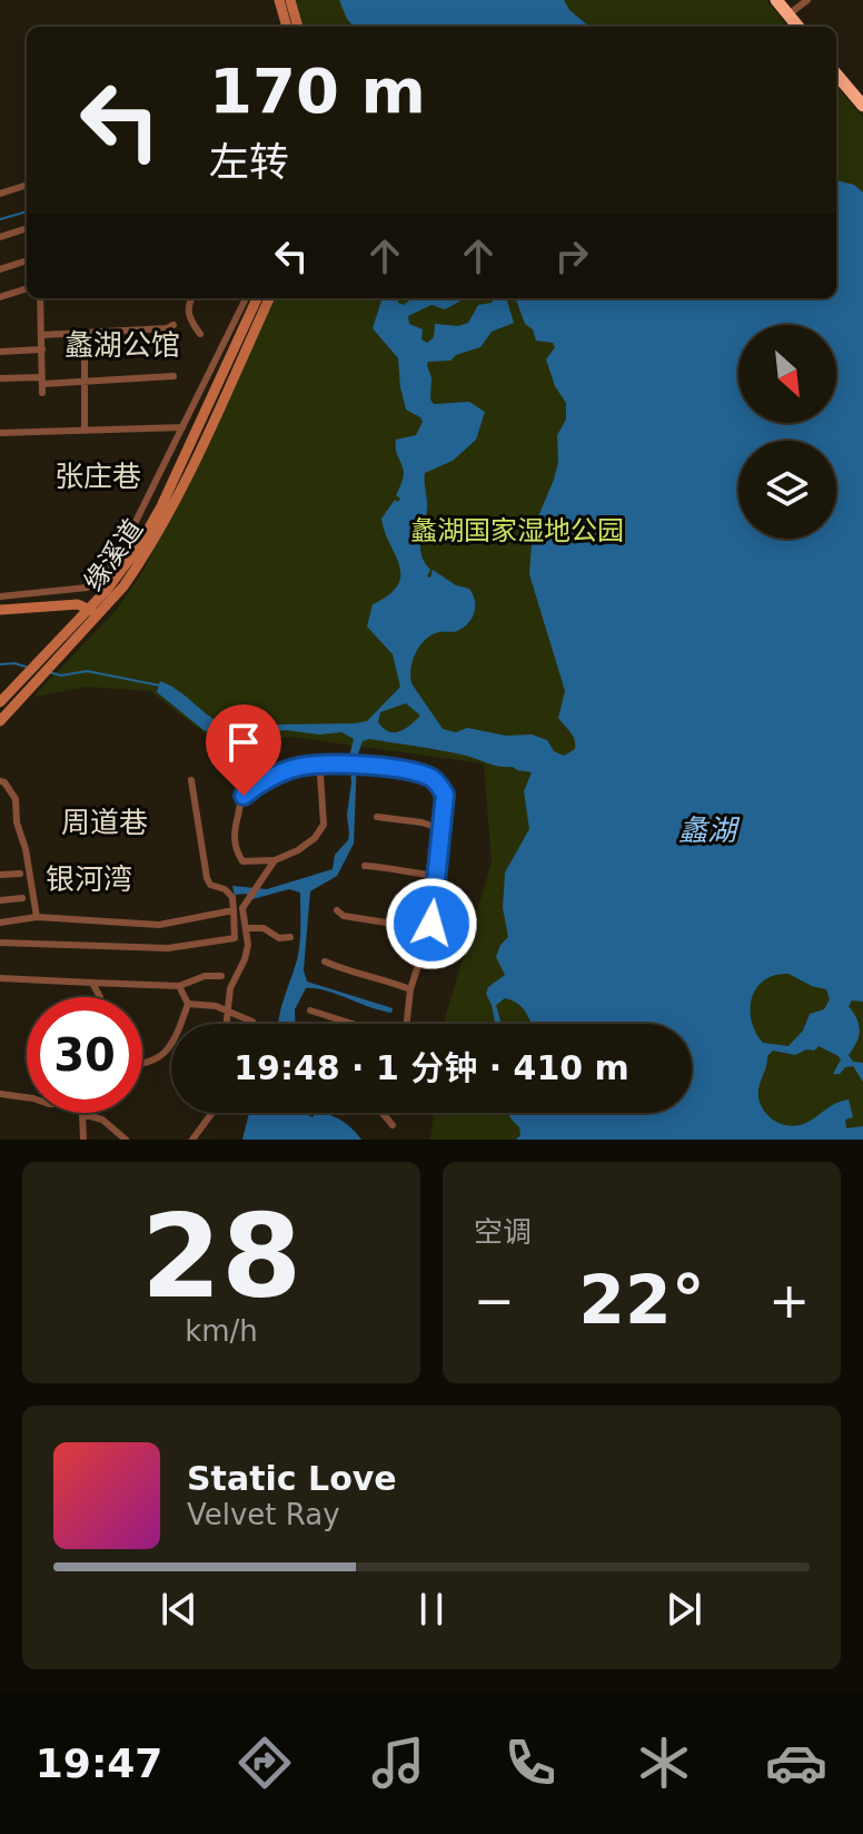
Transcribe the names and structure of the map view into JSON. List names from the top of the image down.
{
  "streets": {
    "main road": ["缘溪道"]
  },
  "districts": [
    "蠡湖公馆",
    "张庄巷",
    "周道巷",
    "银河湾"
  ],
  "water": ["蠡湖"],
  "parks": ["蠡湖国家湿地公园"],
  "north": "bottom right",
  "page": {
    "turn": ["170 m", "左转"],
    "limit": "30",
    "trip": "19:48 · 1 分钟 · 410 m",
    "tile": [
      ["28", "km/h"],
      "空调"
    ],
    "heat": ["−", "22°", "+"],
    "song": ["Static Love", "Velvet Ray"],
    "tabs": "19:47"
  }
}
